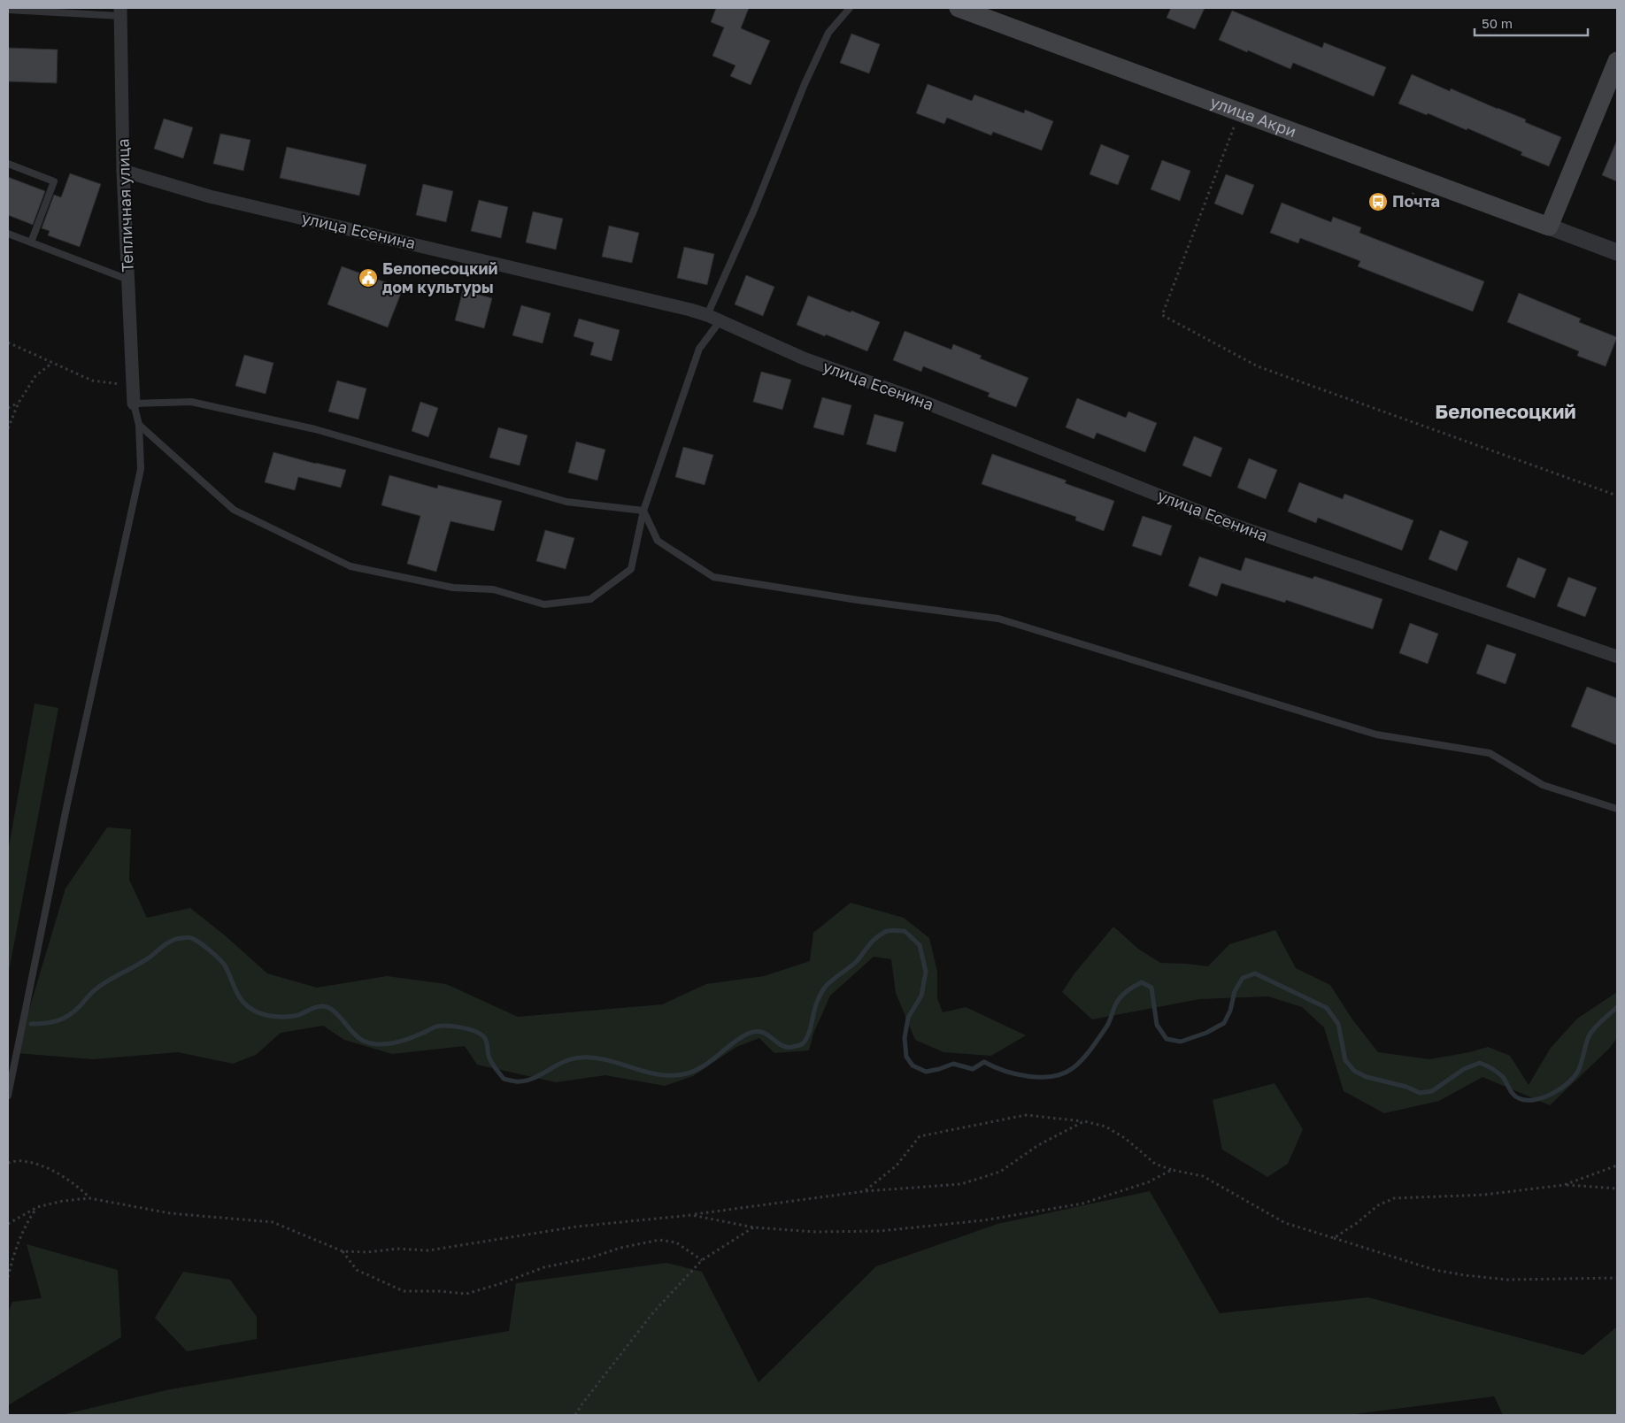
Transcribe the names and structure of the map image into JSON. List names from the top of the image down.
{
  "streets": {
    "main road": ["улица Акри"],
    "street": ["Тепличная улица", "улица Есенина"]
  },
  "crossings": [
    ["Тепличная улица", "улица Есенина"]
  ],
  "districts": ["Белопесоцкий"],
  "places": {
    "bus stop": ["Почта"],
    "public building": ["Белопесоцкий дом культуры"]
  },
  "scale_bar": "50 m"
}
